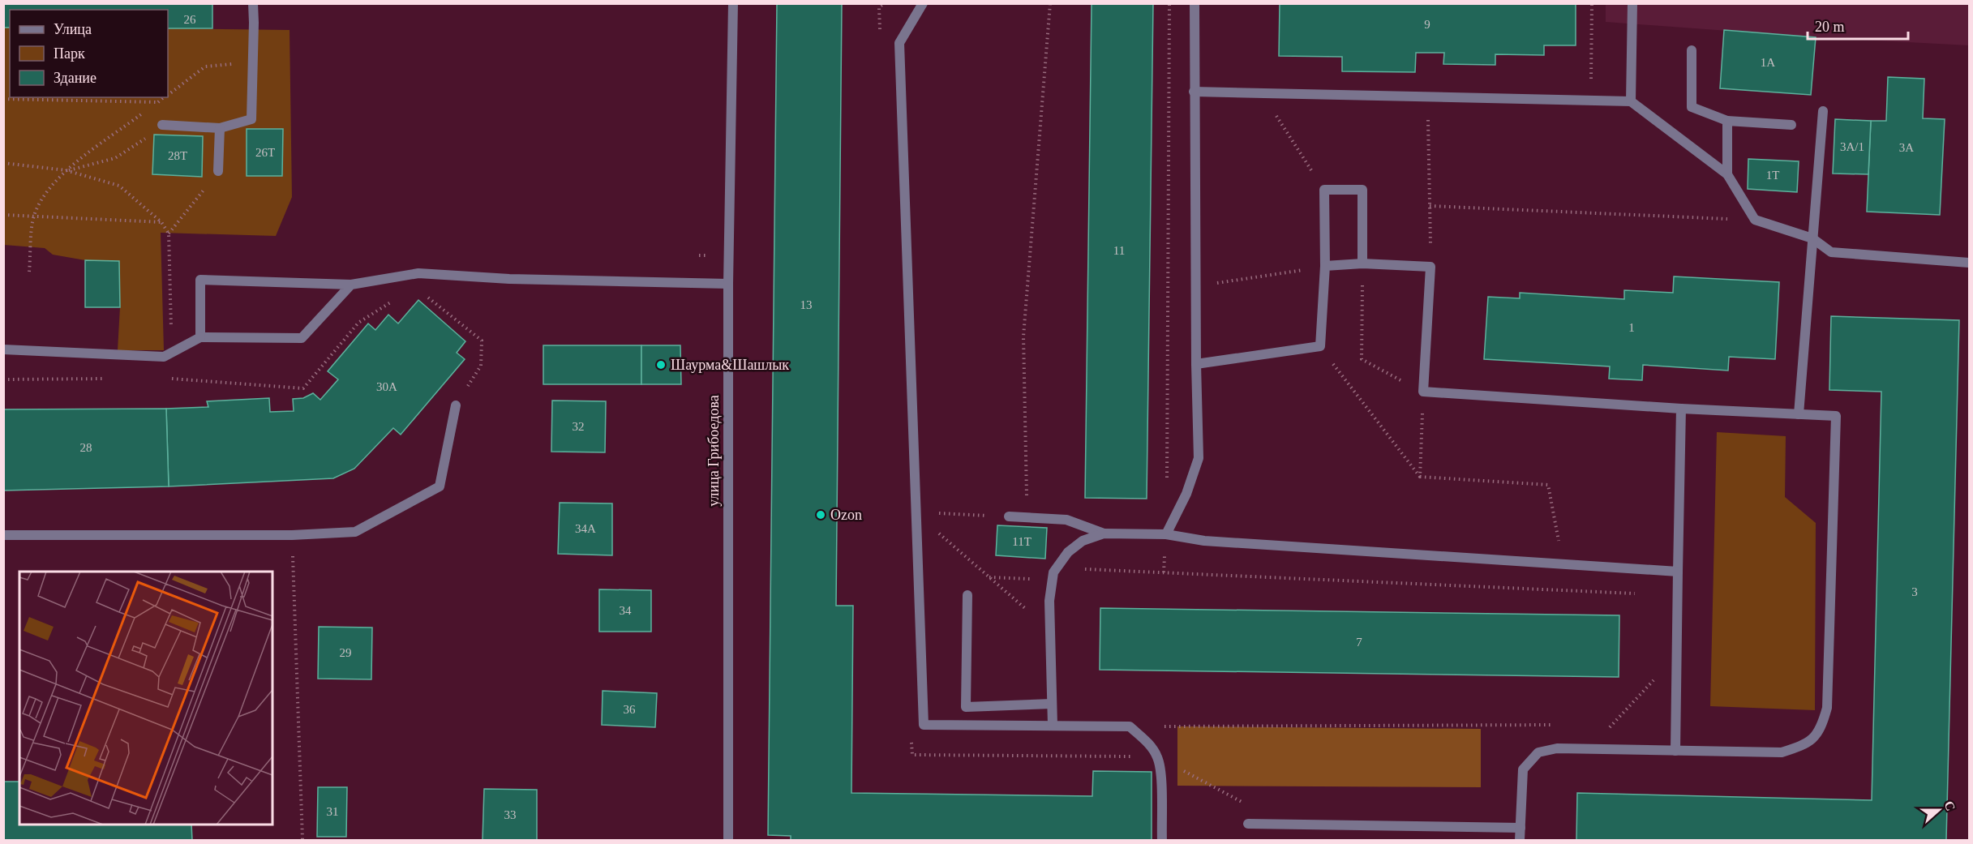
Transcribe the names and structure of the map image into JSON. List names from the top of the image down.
{
  "streets": {
    "street": ["улица Грибоедова"]
  },
  "places": ["Шаурма&Шашлык", "Ozon"],
  "house_numbers": [
    "26",
    "9",
    "1А",
    "3А/1",
    "3А",
    "26Т",
    "28Т",
    "1Т",
    "11",
    "13",
    "1",
    "30А",
    "32",
    "28",
    "34А",
    "11Т",
    "3",
    "34",
    "7",
    "29",
    "36",
    "31",
    "33"
  ],
  "legend": ["Улица", "Парк", "Здание"],
  "scale_bar": "20 m",
  "north": "right"
}
